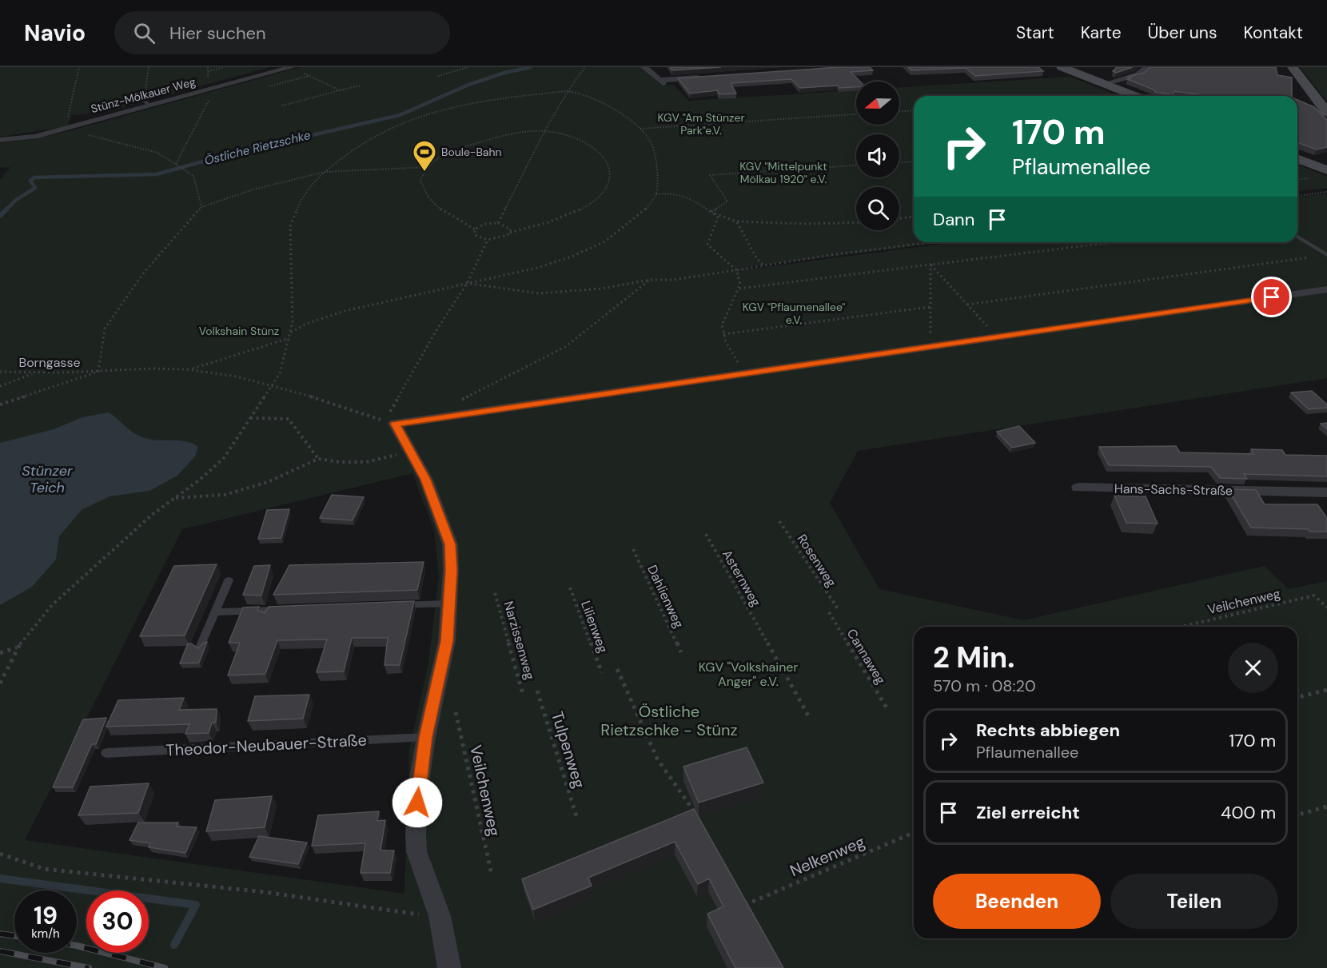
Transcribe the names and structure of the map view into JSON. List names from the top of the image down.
{
  "streets": {
    "street": ["Stünz-Mölkauer Weg", "Hans-Sachs-Straße"],
    "lane": ["Theodor-Neubauer-Straße"],
    "path": [
      "Borngasse",
      "Rosenweg",
      "Asternweg",
      "Dahlienweg",
      "Veilchenweg",
      "Lilienweg",
      "Narzissenweg",
      "Cannaweg",
      "Tulpenweg",
      "Nelkenweg"
    ]
  },
  "water": ["Östliche Rietzschke", "Stünzer Teich"],
  "parks": [
    "KGV \"Am Stünzer Park\"e.V.",
    "KGV \"Mittelpunkt Mölkau 1920\" e.V.",
    "KGV \"Pflaumenallee\" e.V.",
    "Volkshain Stünz",
    "KGV \"Volkshainer Anger\" e.V.",
    "Östliche Rietzschke - Stünz"
  ],
  "places": {
    "sports": ["Boule-Bahn"]
  },
  "north": "left",
  "page": {
    "header": "Navio",
    "search": "Hier suchen",
    "nav": [
      "Start",
      "Karte",
      "Über uns",
      "Kontakt"
    ],
    "turn": ["170 m", "Pflaumenallee"],
    "then": "Dann",
    "heading": ["2 Min.", "570 m · 08:20"],
    "list": [
      {
        "name": "Rechts abbiegen",
        "note": "Pflaumenallee",
        "value": "170 m"
      },
      {
        "name": "Ziel erreicht",
        "value": "400 m"
      }
    ],
    "buttons": ["Beenden", "Teilen"],
    "speed": "19 km/h",
    "limit": "30"
  }
}
